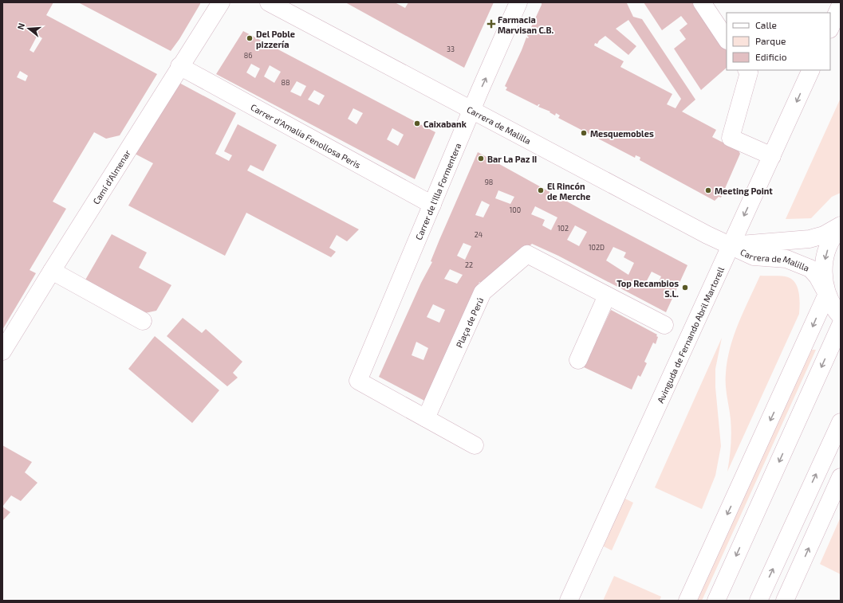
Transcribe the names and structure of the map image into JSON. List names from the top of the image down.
{
  "streets": {
    "street": [
      "Carrera de Malilla",
      "Carrer d'Amalia Fenollosa Peris",
      "Camí d'Almenar",
      "Carrer de l'Illa Formentera",
      "Plaça de Perú",
      "Avinguda de Fernando Abril Martorell"
    ]
  },
  "crossings": [
    ["Carrera de Malilla", "Carrer de l'Illa Formentera"],
    ["Carrera de Malilla", "Avinguda de Fernando Abril Martorell"],
    ["Carrer d'Amalia Fenollosa Peris", "Camí d'Almenar"],
    ["Carrer d'Amalia Fenollosa Peris", "Carrer de l'Illa Formentera"],
    ["Carrer de l'Illa Formentera", "Plaça de Perú"]
  ],
  "places": {
    "health": ["Farmacia Marvisan C.B."],
    "other": [
      "Del Poble pizzería",
      "Caixabank",
      "Mesquemobles",
      "Bar La Paz II",
      "El Rincón de Merche",
      "Meeting Point",
      "Top Recambios S.L."
    ]
  },
  "house_numbers": [
    "33",
    "86",
    "88",
    "98",
    "100",
    "102",
    "24",
    "102D",
    "22"
  ],
  "legend": ["Calle", "Parque", "Edificio"],
  "north": "left"
}
